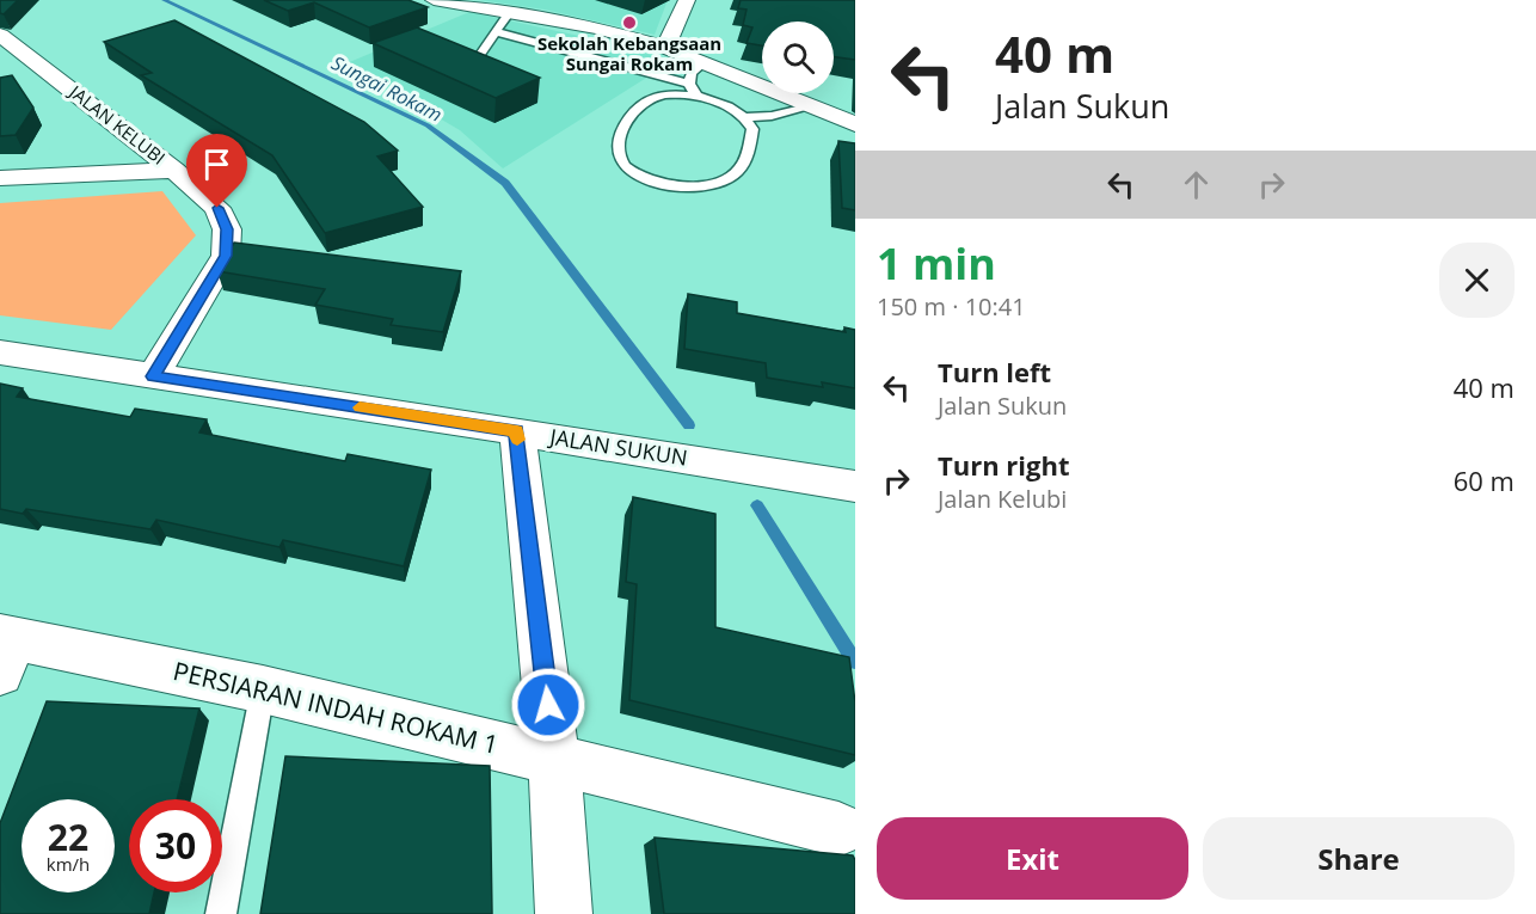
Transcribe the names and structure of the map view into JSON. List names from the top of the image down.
{
  "streets": {
    "street": ["JALAN KELUBI", "JALAN SUKUN", "PERSIARAN INDAH ROKAM 1"]
  },
  "crossings": [
    ["JALAN KELUBI", "JALAN SUKUN"]
  ],
  "water": ["Sungai Rokam"],
  "places": ["Sekolah Kebangsaan Sungai Rokam"],
  "page": {
    "turn": ["40 m", "Jalan Sukun"],
    "heading": ["1 min", "150 m · 10:41"],
    "list": [
      {
        "name": "Turn left",
        "note": "Jalan Sukun",
        "value": "40 m"
      },
      {
        "name": "Turn right",
        "note": "Jalan Kelubi",
        "value": "60 m"
      }
    ],
    "speed": "22 km/h",
    "limit": "30",
    "buttons": ["Exit", "Share"]
  }
}
